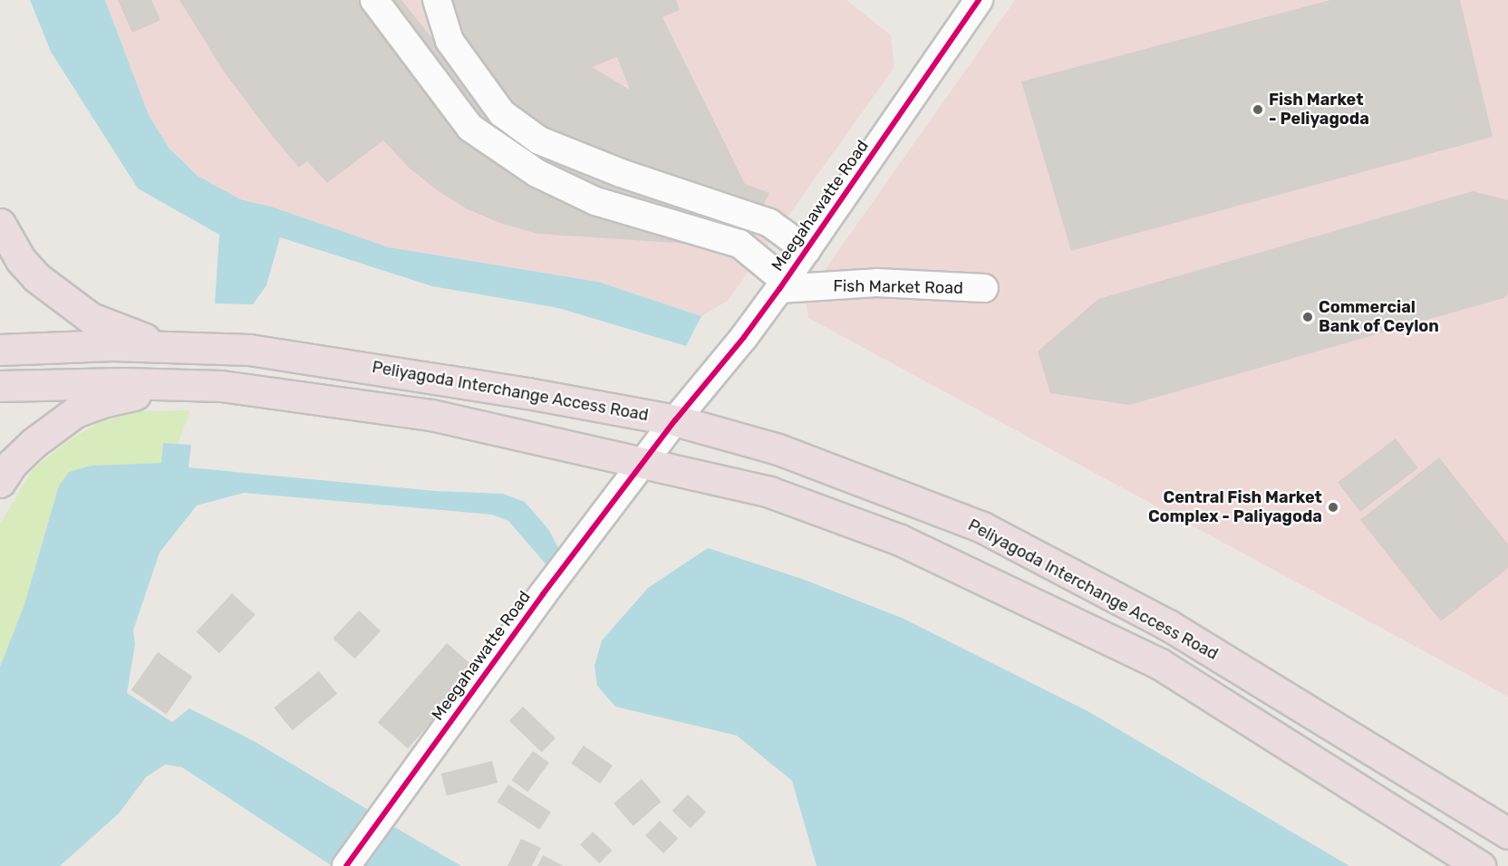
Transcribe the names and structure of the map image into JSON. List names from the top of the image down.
{
  "streets": {
    "highway": ["Peliyagoda Interchange Access Road"],
    "street": ["Meegahawatte Road", "Fish Market Road"]
  },
  "crossings": [
    ["Meegahawatte Road", "Fish Market Road"],
    ["Meegahawatte Road", "Peliyagoda Interchange Access Road"]
  ],
  "places": ["Fish Market - Peliyagoda", "Commercial Bank of Ceylon", "Central Fish Market Complex - Paliyagoda"]
}
